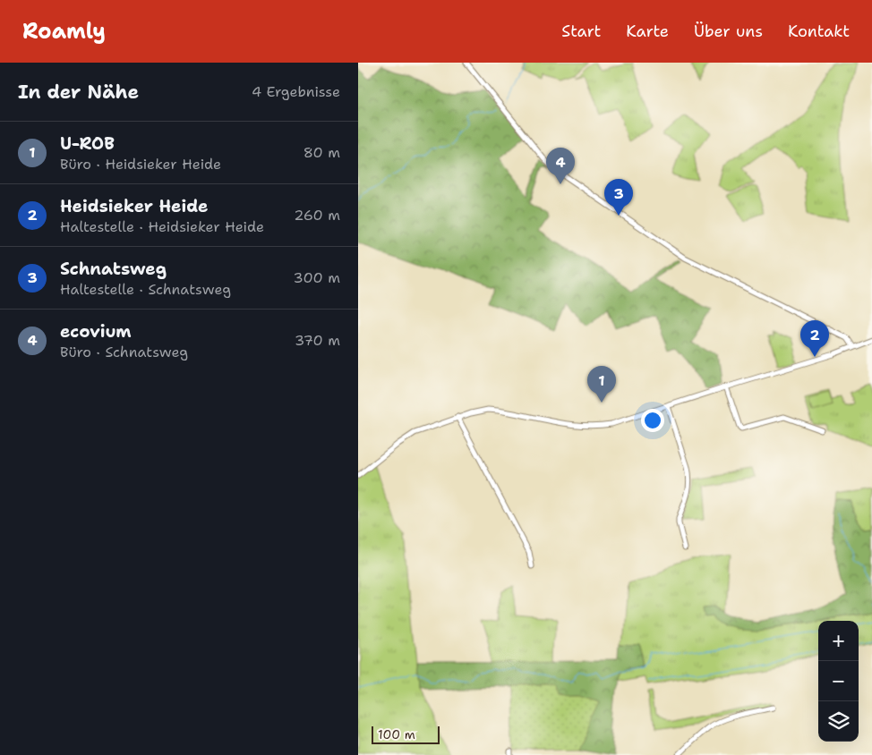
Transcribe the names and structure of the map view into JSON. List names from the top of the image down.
{
  "scale_bar": "100 m",
  "page": {
    "header": "Roamly",
    "nav": [
      "Start",
      "Karte",
      "Über uns",
      "Kontakt"
    ],
    "heading": ["In der Nähe", "4 Ergebnisse"],
    "list": [
      {
        "mark": "1",
        "name": "U-ROB",
        "note": "Büro · Heidsieker Heide",
        "value": "80 m"
      },
      {
        "mark": "2",
        "name": "Heidsieker Heide",
        "note": "Haltestelle · Heidsieker Heide",
        "value": "260 m"
      },
      {
        "mark": "3",
        "name": "Schnatsweg",
        "note": "Haltestelle · Schnatsweg",
        "value": "300 m"
      },
      {
        "mark": "4",
        "name": "ecovium",
        "note": "Büro · Schnatsweg",
        "value": "370 m"
      }
    ],
    "pins": [
      "4",
      "3",
      "2",
      "1"
    ],
    "map_buttons": ["+", "−"],
    "scale": "100 m"
  }
}
